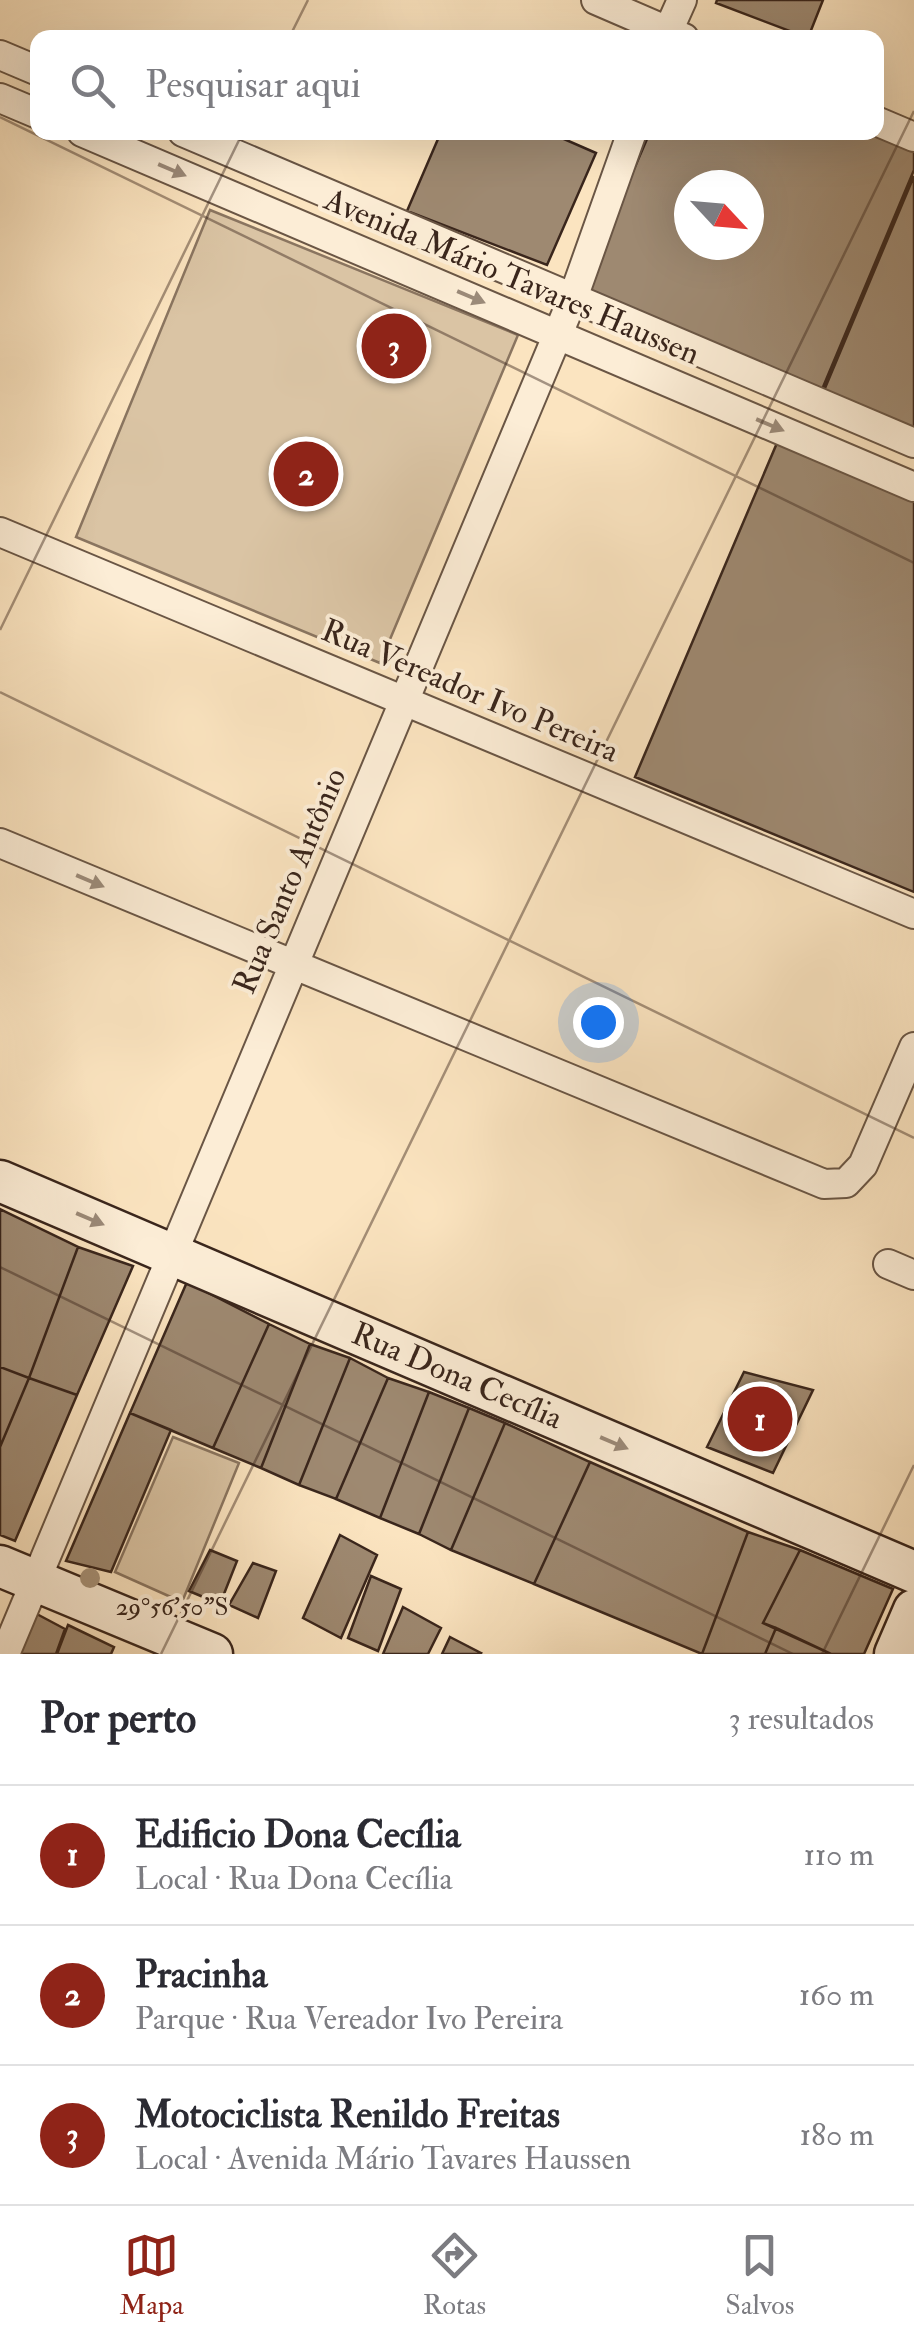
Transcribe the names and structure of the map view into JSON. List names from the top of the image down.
{
  "streets": {
    "street": [
      "Avenida Mário Tavares Haussen",
      "Rua Vereador Ivo Pereira",
      "Rua Santo Antônio",
      "Rua Dona Cecília"
    ]
  },
  "crossings": [
    ["Avenida Mário Tavares Haussen", "Rua Santo Antônio"],
    ["Rua Vereador Ivo Pereira", "Rua Santo Antônio"],
    ["Rua Santo Antônio", "Rua Dona Cecília"]
  ],
  "north": "bottom right",
  "page": {
    "search": "Pesquisar aqui",
    "pins": ["3", "2", "1"],
    "heading": ["Por perto", "3 resultados"],
    "list": [
      {
        "mark": "1",
        "name": "Edificio Dona Cecília",
        "note": "Local · Rua Dona Cecília",
        "value": "110 m"
      },
      {
        "mark": "2",
        "name": "Pracinha",
        "note": "Parque · Rua Vereador Ivo Pereira",
        "value": "160 m"
      },
      {
        "mark": "3",
        "name": "Motociclista Renildo Freitas",
        "note": "Local · Avenida Mário Tavares Haussen",
        "value": "180 m"
      }
    ],
    "nav": ["Mapa", "Rotas", "Salvos"]
  },
  "coordinates": ["29°56'50\"S"]
}
